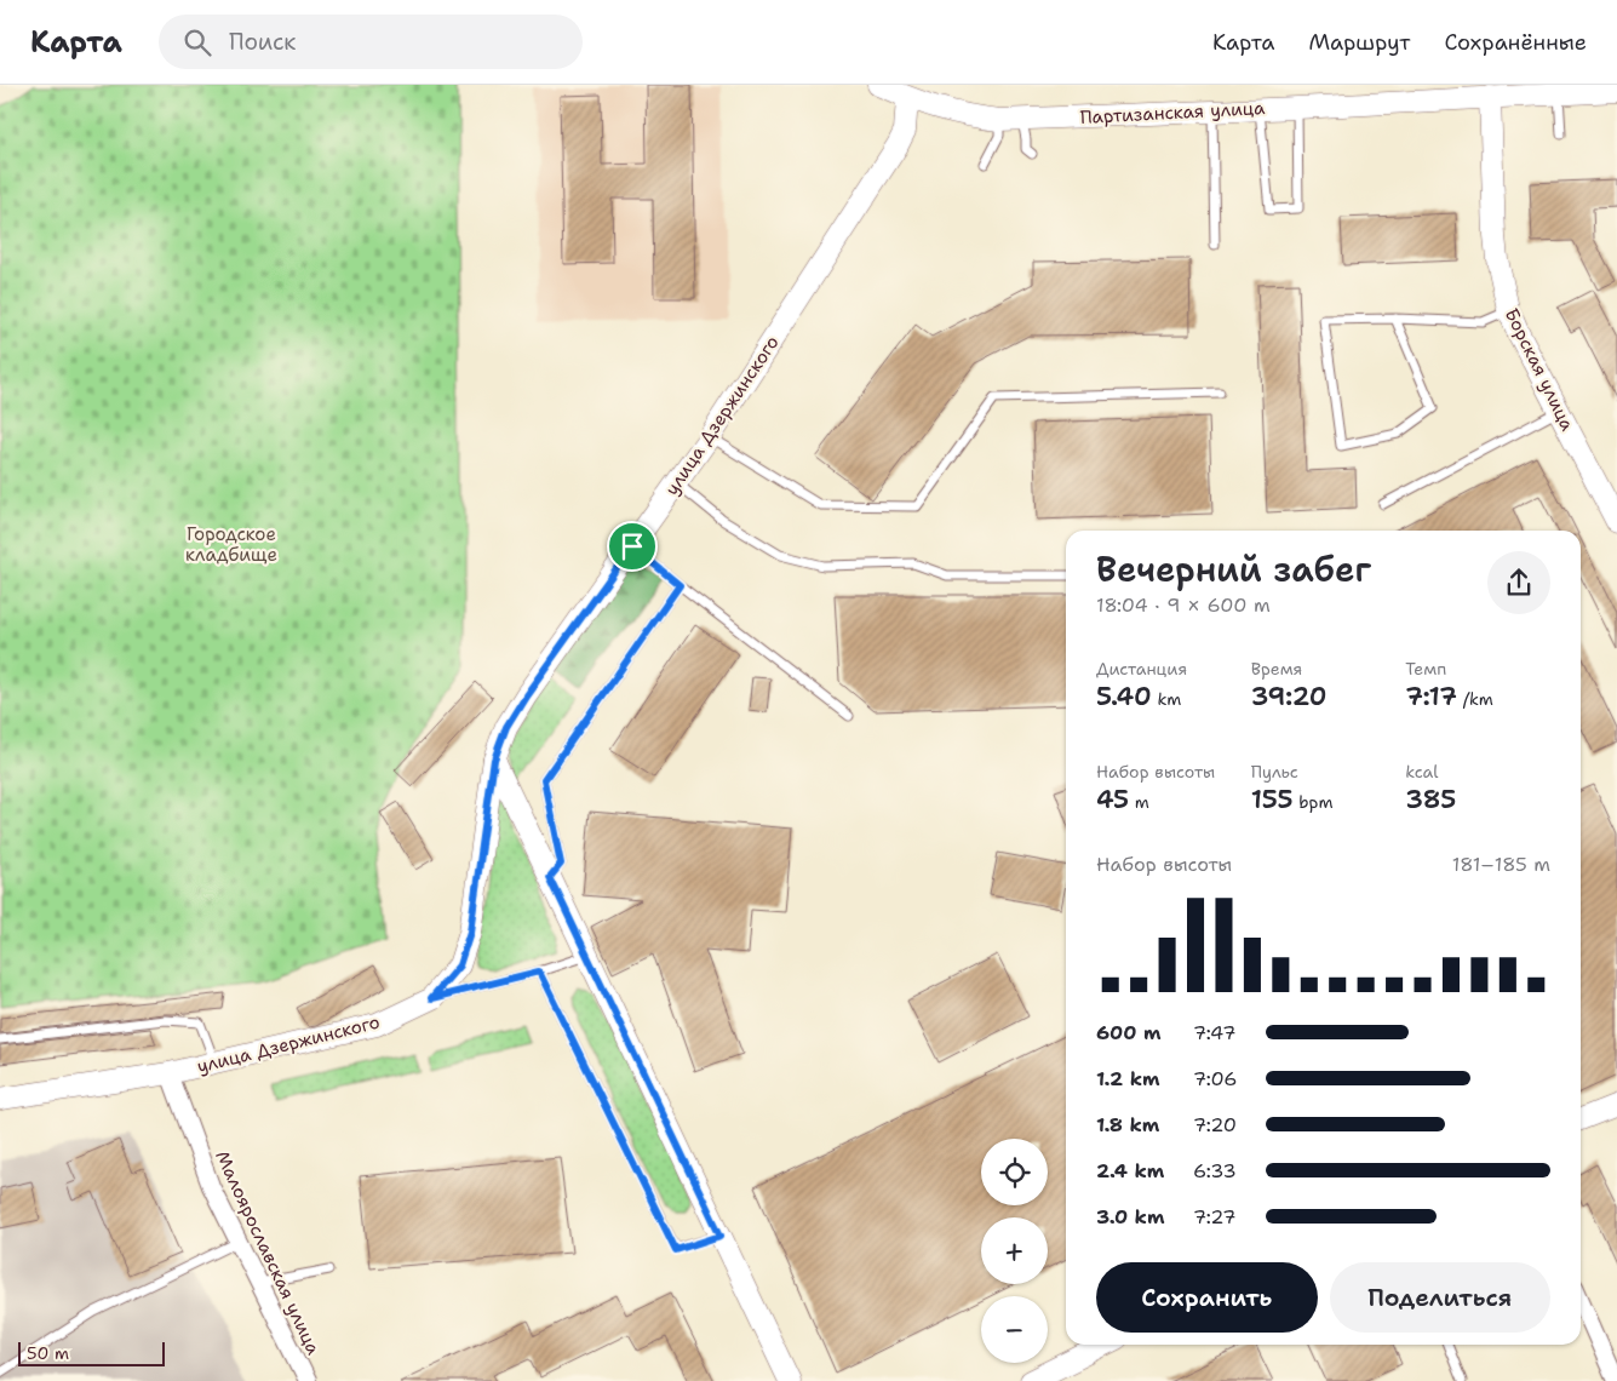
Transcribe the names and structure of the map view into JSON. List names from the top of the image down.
{
  "streets": {
    "street": [
      "Партизанская улица",
      "Борская улица",
      "улица Дзержинского",
      "Малоярославская улица"
    ]
  },
  "crossings": [
    ["Партизанская улица", "Борская улица"],
    ["Партизанская улица", "улица Дзержинского"],
    ["улица Дзержинского", "Малоярославская улица"]
  ],
  "parks": ["Городское кладбище"],
  "scale_bar": "50 m",
  "page": {
    "header": "Карта",
    "search": "Поиск",
    "nav": ["Карта", "Маршрут", "Сохранённые"],
    "heading": ["Вечерний забег", "18:04 · 9 × 600 m"],
    "stats": [
      ["Дистанция", "5.40 km"],
      ["Время", "39:20"],
      ["Темп", "7:17 /km"],
      ["Набор высоты", "45 m"],
      ["Пульс", "155 bpm"],
      ["kcal", "385"]
    ],
    "chart": ["Набор высоты", "181–185 m"],
    "list": [
      {
        "name": "600 m",
        "note": "7:47"
      },
      {
        "name": "1.2 km",
        "note": "7:06"
      },
      {
        "name": "1.8 km",
        "note": "7:20"
      },
      {
        "name": "2.4 km",
        "note": "6:33"
      },
      {
        "name": "3.0 km",
        "note": "7:27"
      }
    ],
    "map_buttons": ["+", "−"],
    "buttons": ["Сохранить", "Поделиться"],
    "scale": "50 m"
  }
}
